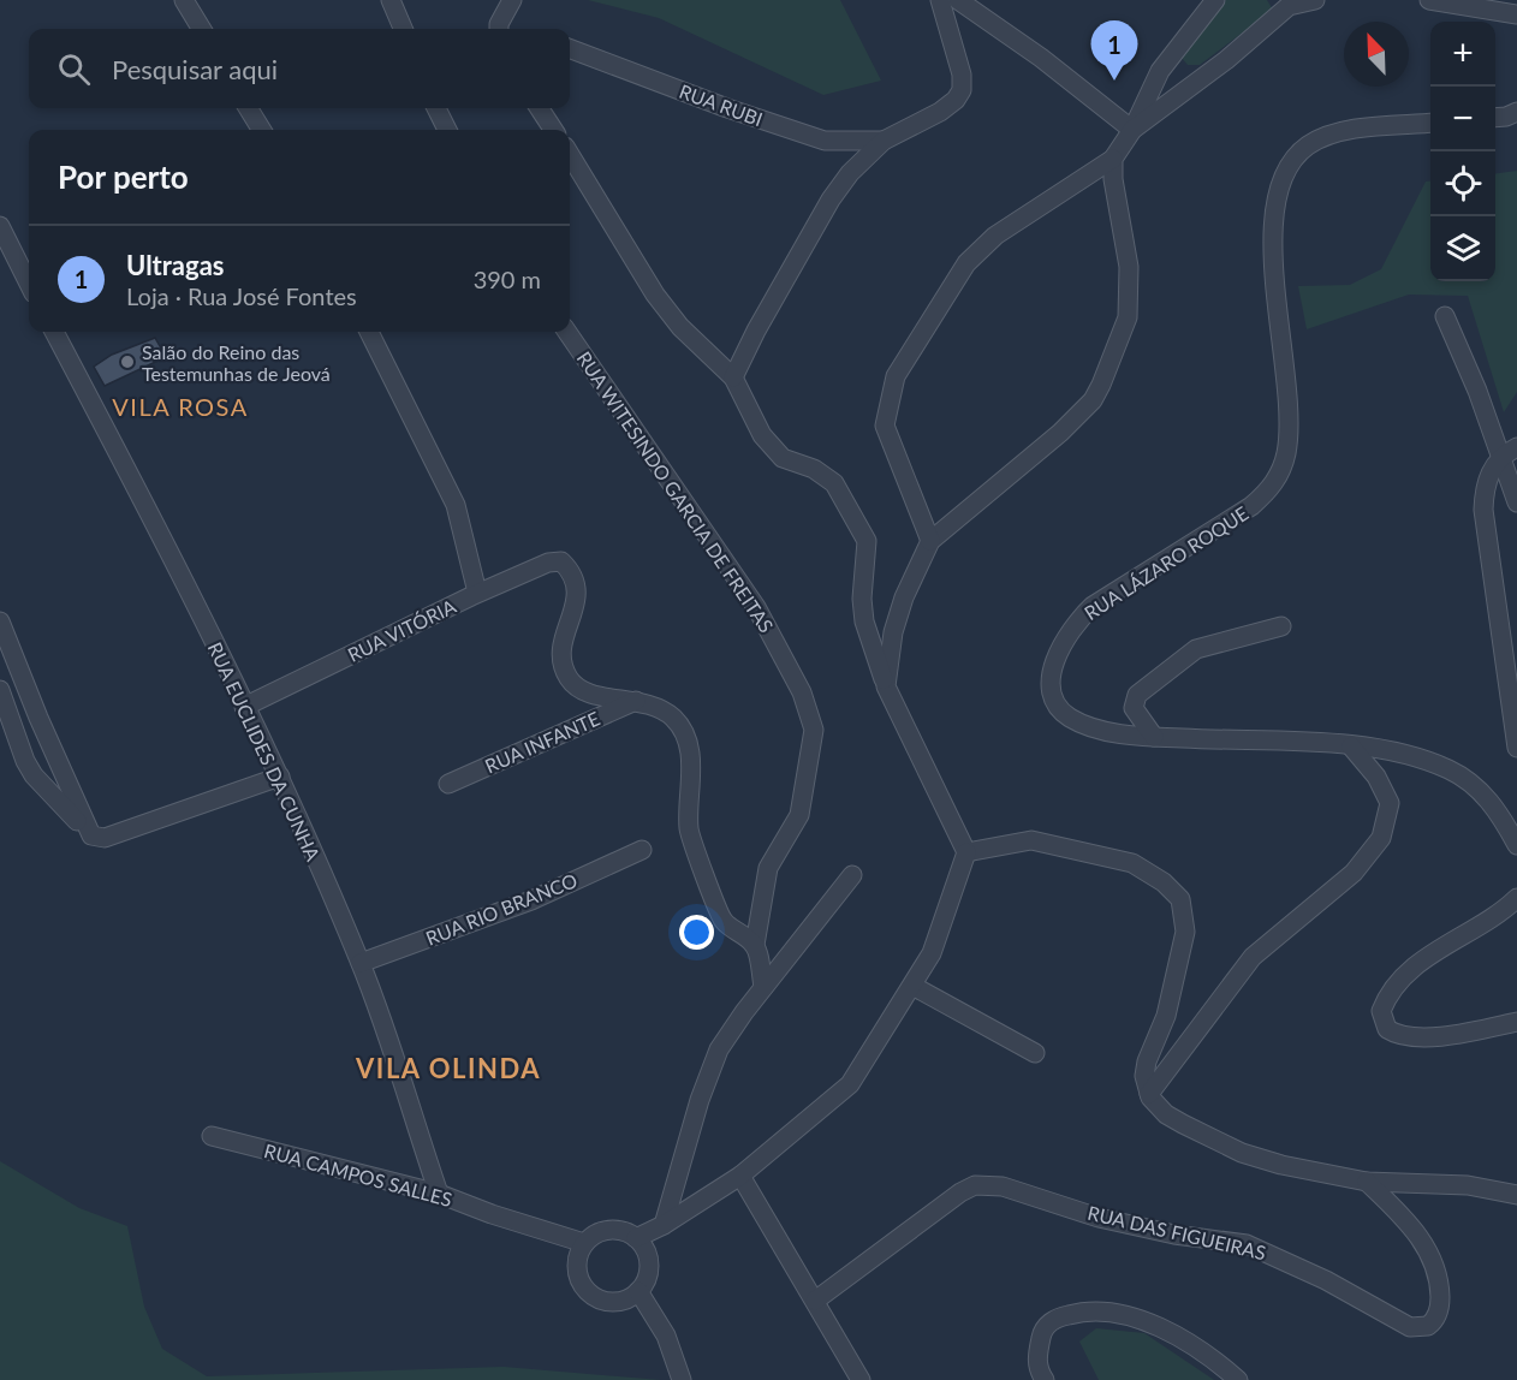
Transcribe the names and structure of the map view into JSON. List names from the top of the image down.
{
  "streets": {
    "street": [
      "RUA RUBI",
      "RUA WITESINDO GARCIA DE FREITAS",
      "RUA LÁZARO ROQUE",
      "RUA VITÓRIA",
      "RUA INFANTE",
      "RUA EUCLIDES DA CUNHA",
      "RUA RIO BRANCO",
      "RUA CAMPOS SALLES",
      "RUA DAS FIGUEIRAS"
    ]
  },
  "crossings": [
    ["RUA VITÓRIA", "RUA INFANTE"],
    ["RUA VITÓRIA", "RUA EUCLIDES DA CUNHA"],
    ["RUA EUCLIDES DA CUNHA", "RUA RIO BRANCO"],
    ["RUA EUCLIDES DA CUNHA", "RUA CAMPOS SALLES"]
  ],
  "districts": ["VILA ROSA", "VILA OLINDA"],
  "places": ["Salão do Reino das Testemunhas de Jeová"],
  "north": "top left",
  "page": {
    "pins": "1",
    "map_buttons": ["+", "−"],
    "search": "Pesquisar aqui",
    "heading": "Por perto",
    "list": [
      {
        "mark": "1",
        "name": "Ultragas",
        "note": "Loja · Rua José Fontes",
        "value": "390 m"
      }
    ]
  }
}
